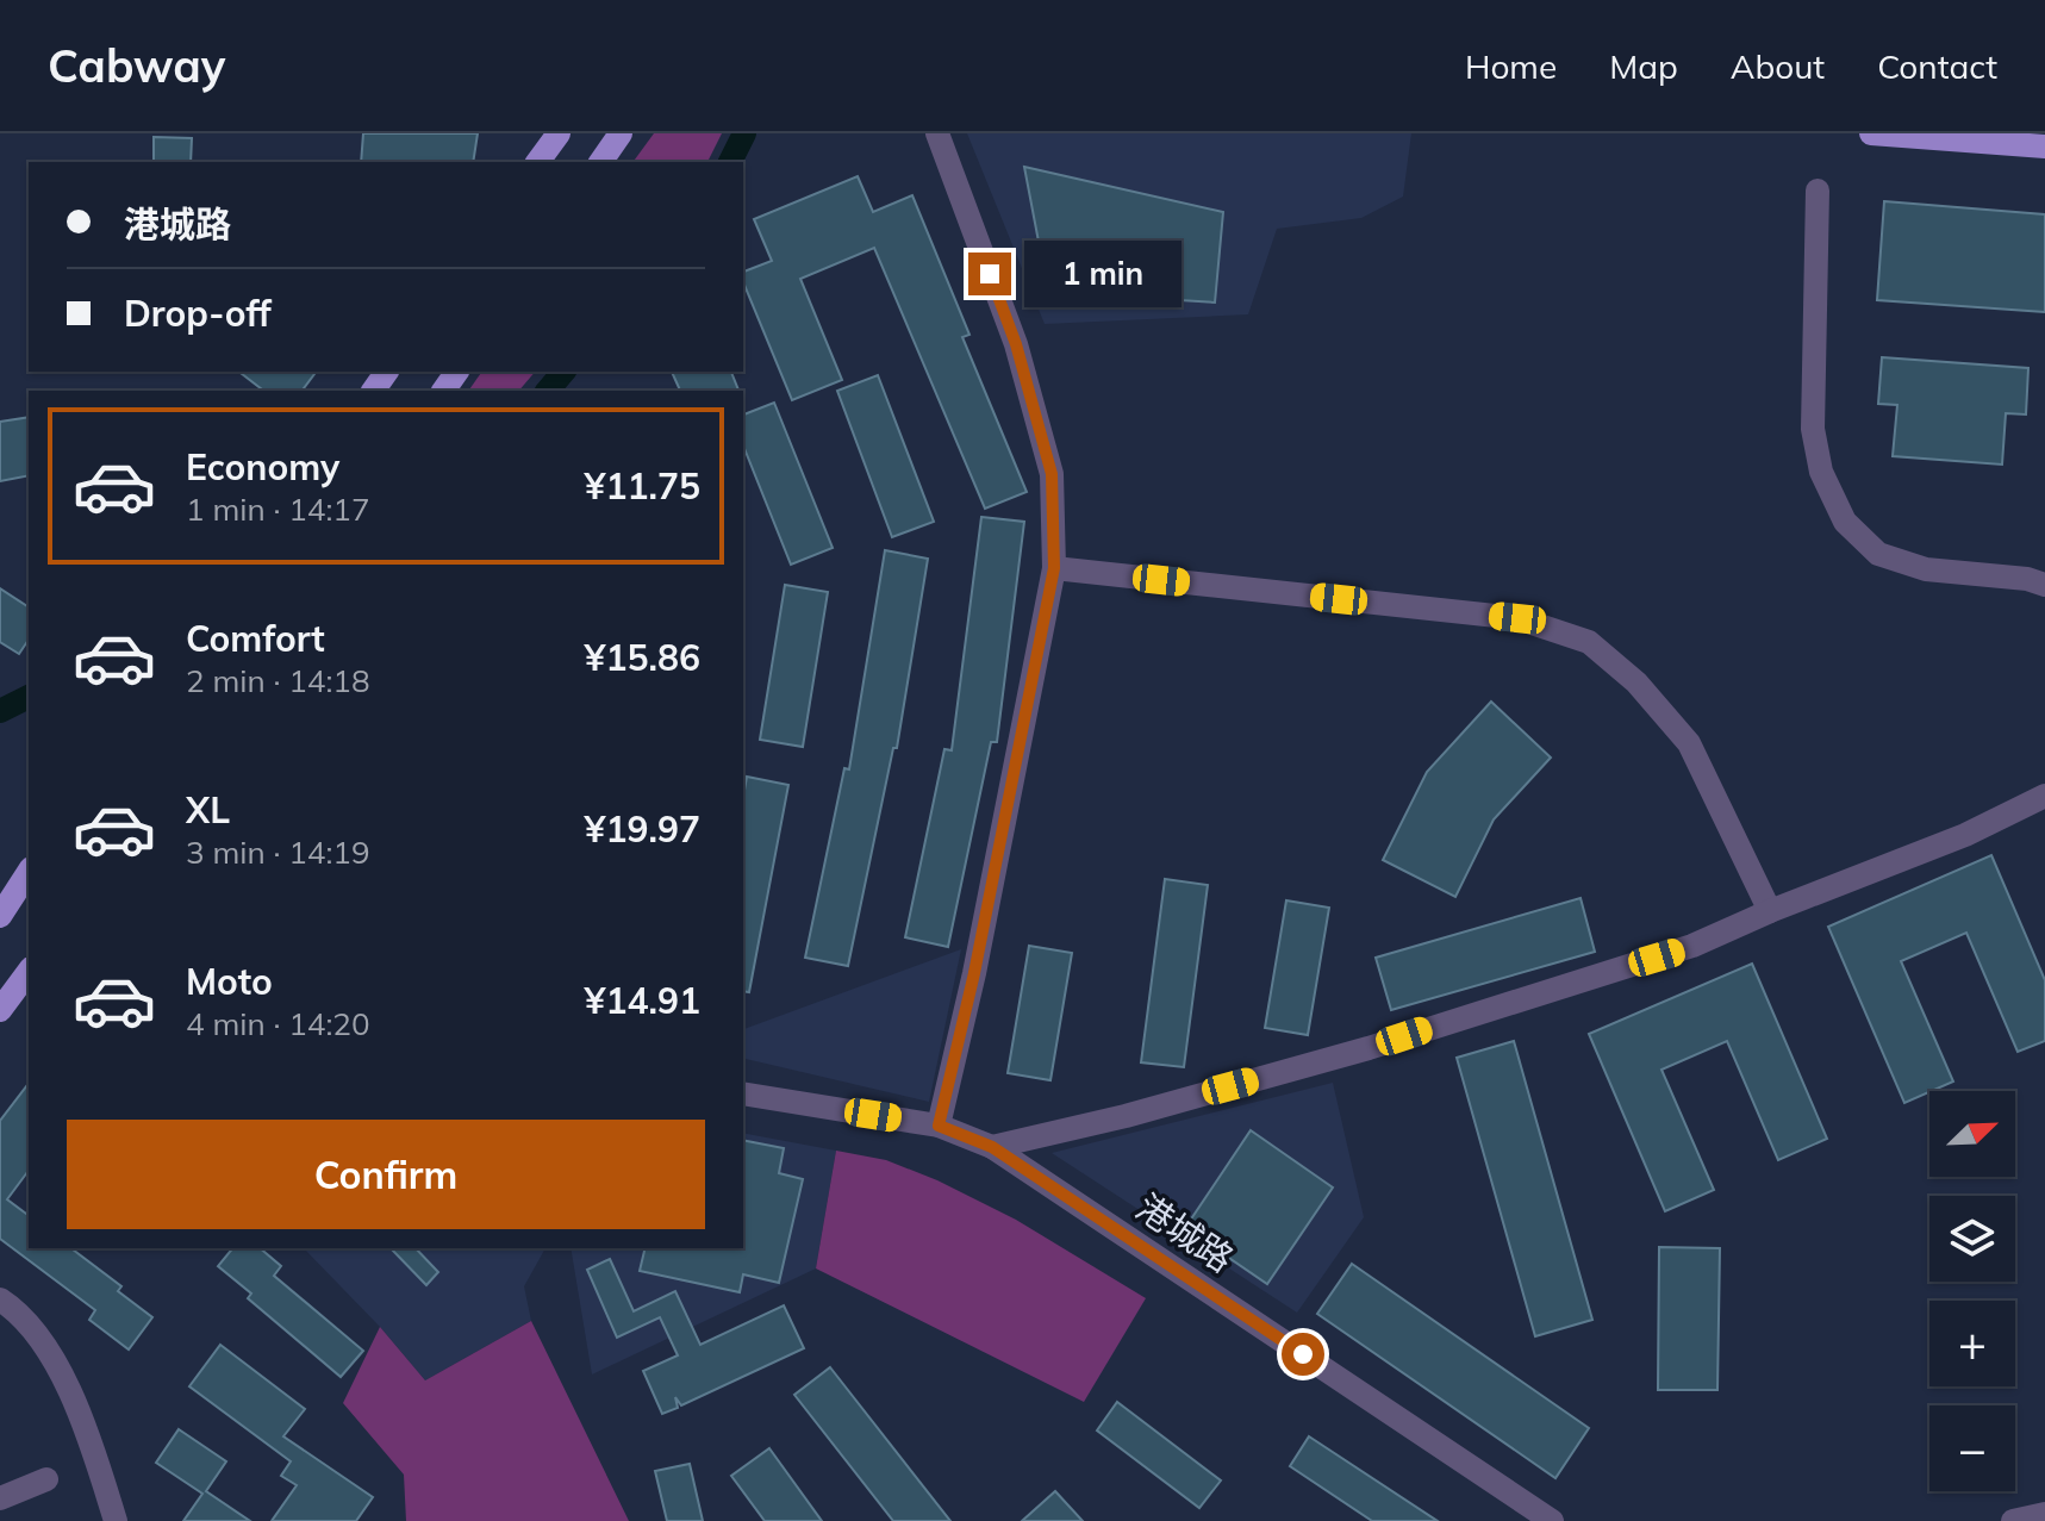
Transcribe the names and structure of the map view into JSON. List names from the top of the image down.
{
  "streets": {
    "street": ["港城路"]
  },
  "north": "top right",
  "page": {
    "header": "Cabway",
    "nav": [
      "Home",
      "Map",
      "About",
      "Contact"
    ],
    "banner": ["港城路", "Drop-off"],
    "bubble": "1 min",
    "list": [
      {
        "name": "Economy",
        "note": "1 min · 14:17",
        "value": "¥11.75"
      },
      {
        "name": "Comfort",
        "note": "2 min · 14:18",
        "value": "¥15.86"
      },
      {
        "name": "XL",
        "note": "3 min · 14:19",
        "value": "¥19.97"
      },
      {
        "name": "Moto",
        "note": "4 min · 14:20",
        "value": "¥14.91"
      }
    ],
    "map_buttons": ["+", "−"],
    "buttons": "Confirm"
  }
}
